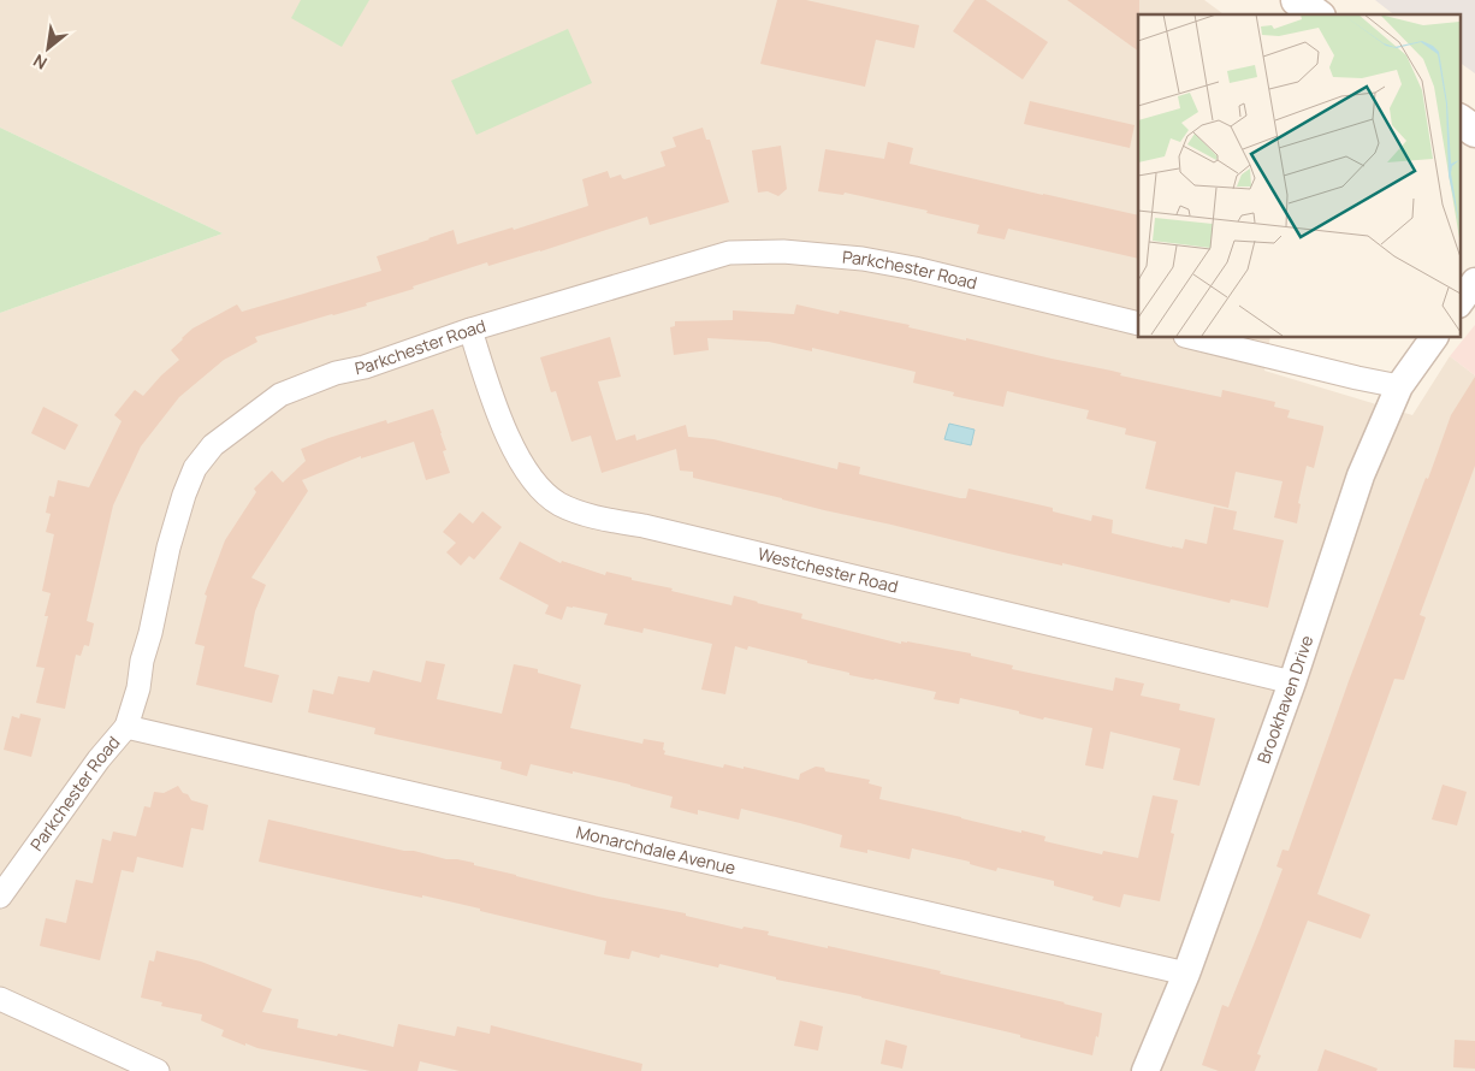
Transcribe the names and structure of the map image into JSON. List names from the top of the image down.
{
  "streets": {
    "street": [
      "Parkchester Road",
      "Westchester Road",
      "Brookhaven Drive",
      "Monarchdale Avenue"
    ]
  },
  "crossings": [
    ["Parkchester Road", "Westchester Road"],
    ["Parkchester Road", "Monarchdale Avenue"],
    ["Westchester Road", "Brookhaven Drive"],
    ["Brookhaven Drive", "Monarchdale Avenue"]
  ],
  "north": "bottom left"
}
